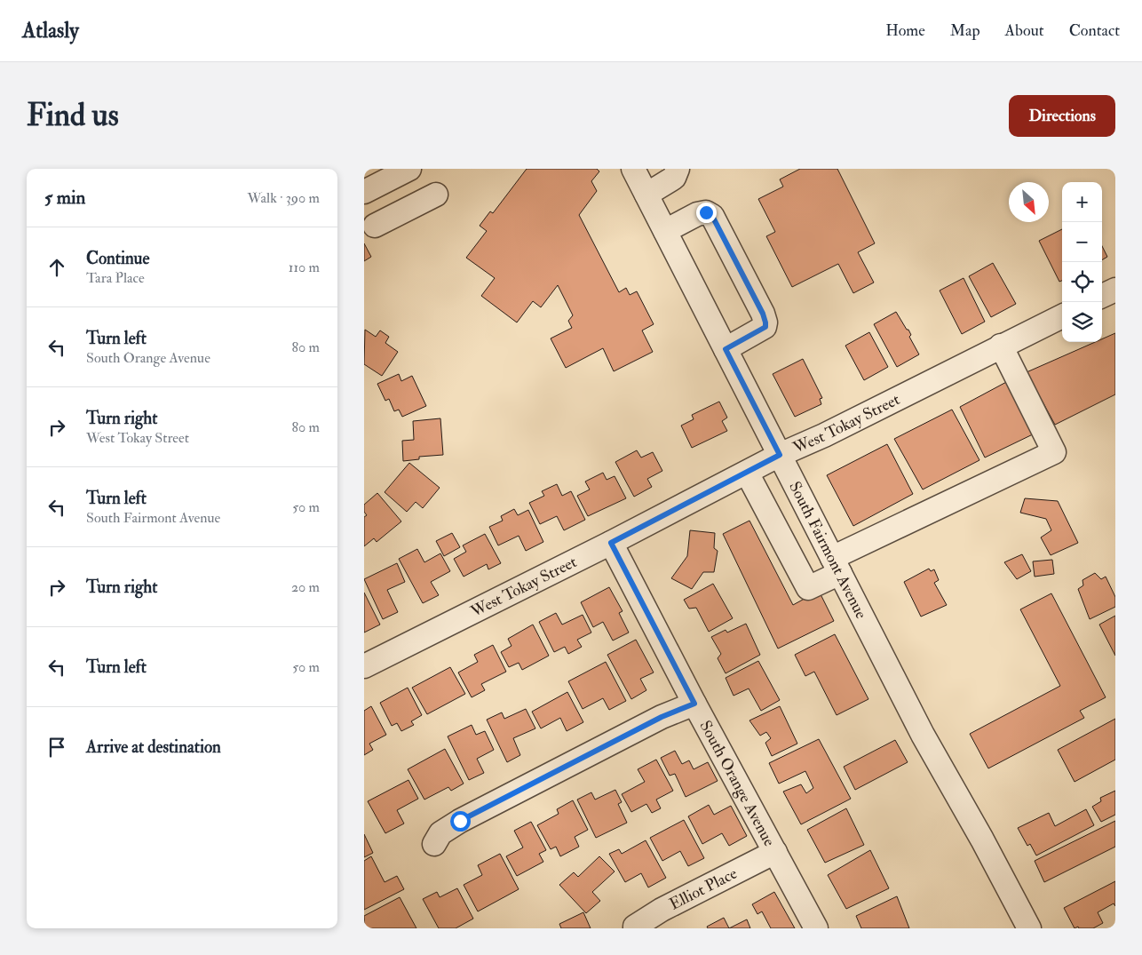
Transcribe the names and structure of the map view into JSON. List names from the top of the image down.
{
  "streets": {
    "street": [
      "West Tokay Street",
      "South Fairmont Avenue",
      "South Orange Avenue",
      "Elliot Place"
    ]
  },
  "crossings": [
    ["West Tokay Street", "South Fairmont Avenue"],
    ["West Tokay Street", "South Orange Avenue"],
    ["South Orange Avenue", "Elliot Place"]
  ],
  "north": "bottom right",
  "page": {
    "header": "Atlasly",
    "nav": [
      "Home",
      "Map",
      "About",
      "Contact"
    ],
    "buttons": "Directions",
    "title": "Find us",
    "heading": ["5 min", "Walk · 390 m"],
    "map_buttons": ["+", "−"],
    "list": [
      ["Continue", "Tara Place", "110 m"],
      ["Turn left", "South Orange Avenue", "80 m"],
      ["Turn right", "West Tokay Street", "80 m"],
      ["Turn left", "South Fairmont Avenue", "50 m"],
      ["Turn right", "20 m"],
      ["Turn left", "50 m"],
      "Arrive at destination"
    ]
  }
}
